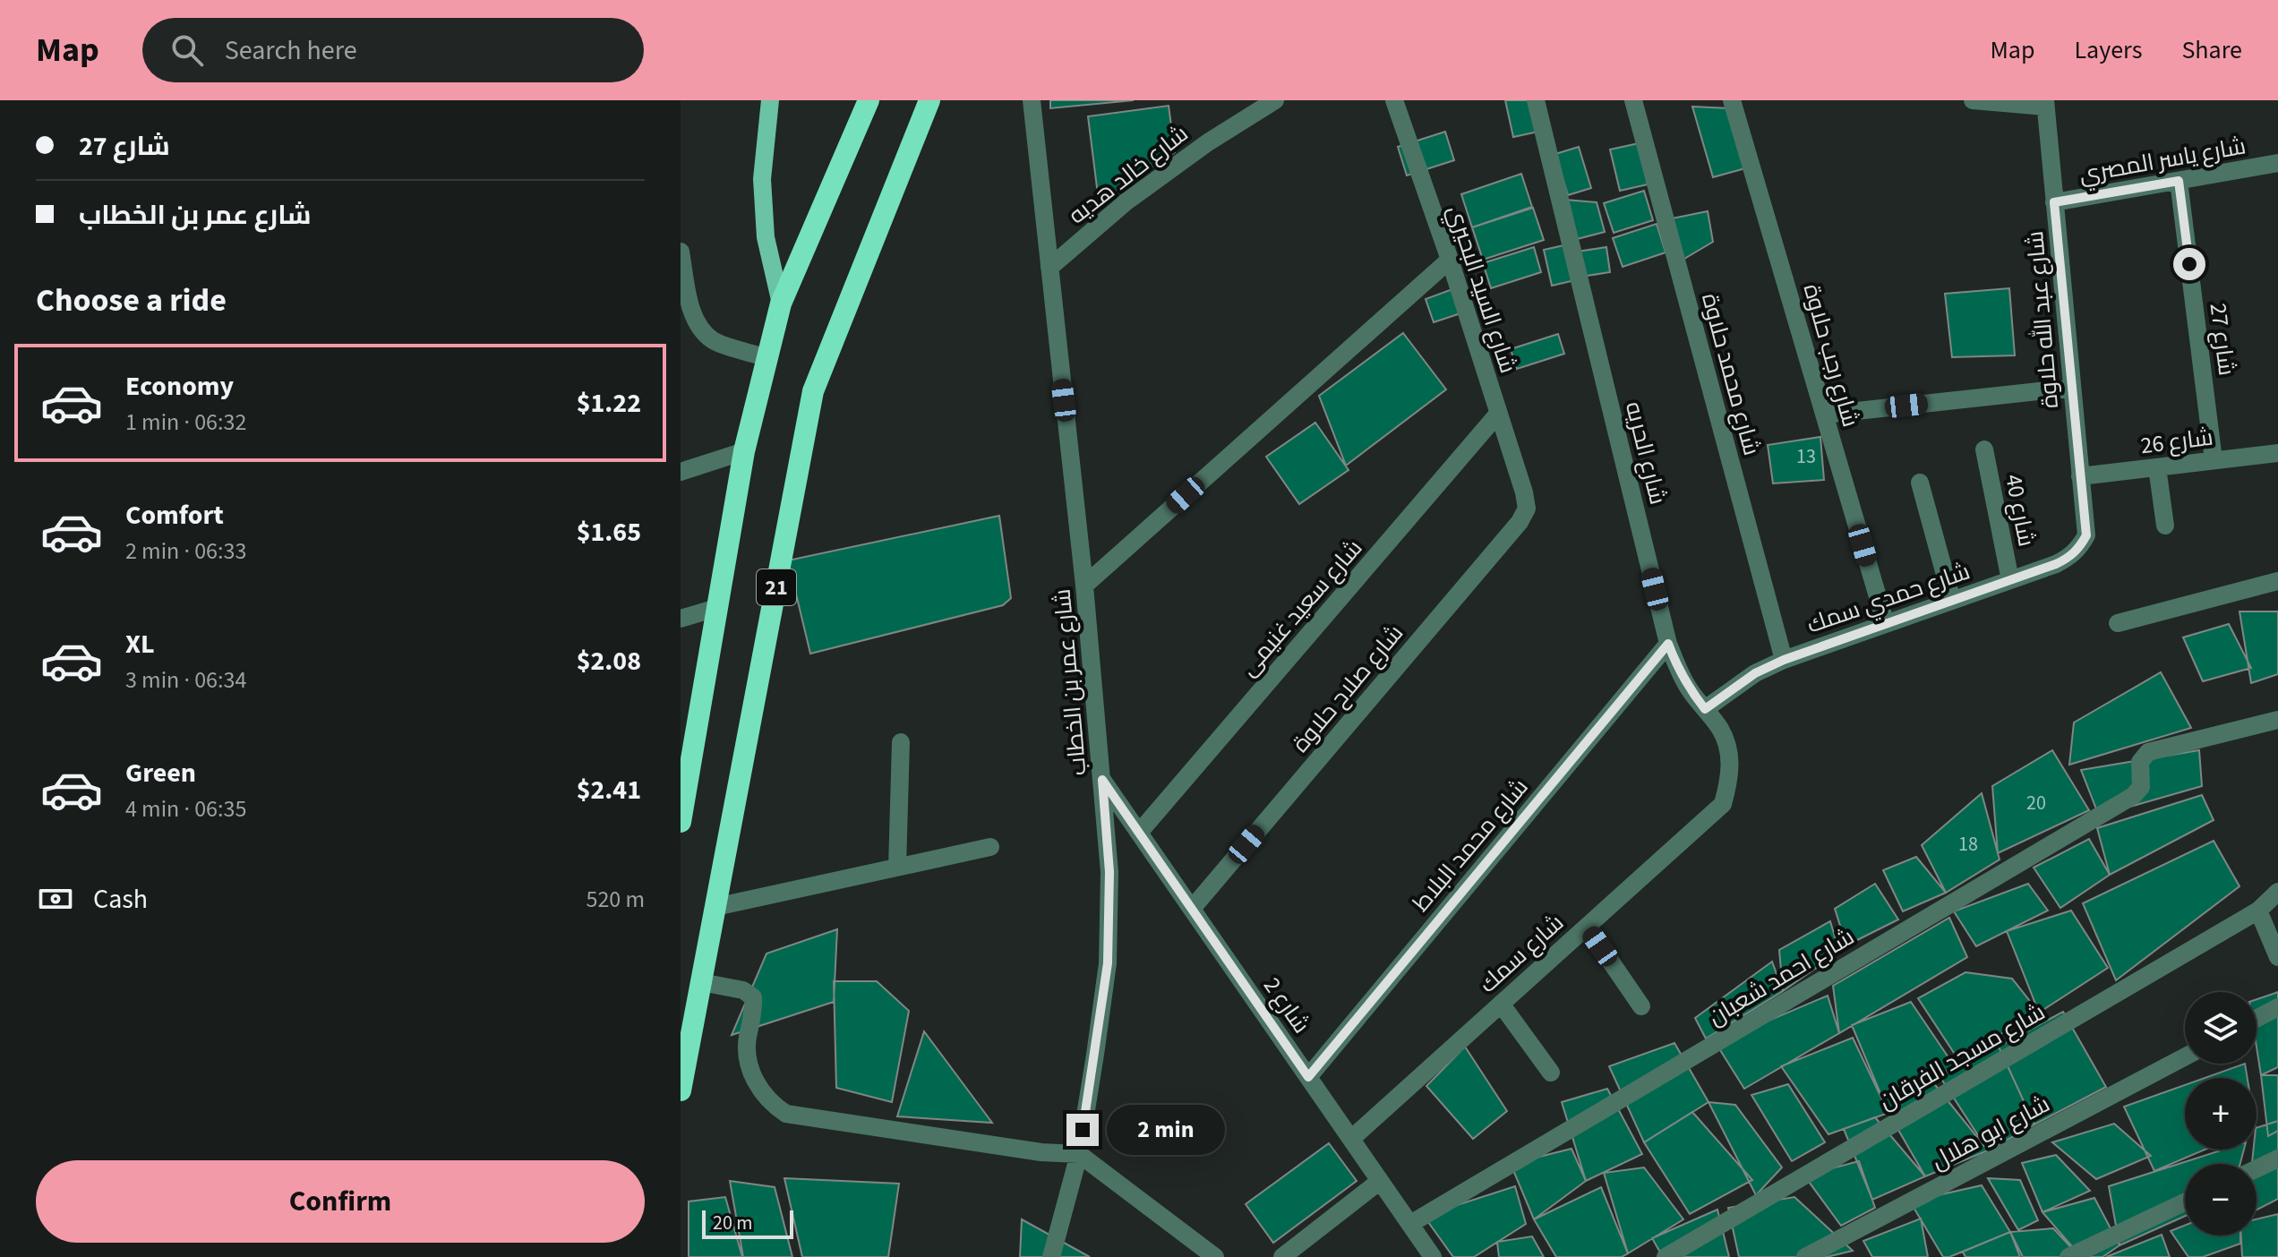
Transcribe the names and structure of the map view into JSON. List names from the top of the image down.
{
  "streets": {
    "highway": ["21"],
    "street": [
      "شارع ياسر المصري",
      "شارع خالد هديه",
      "شارع السيد البحيري",
      "شارع عبد الله حلاوة",
      "شارع 27",
      "شارع رجب حلاوة",
      "شارع محمد حلاوة",
      "شارع 26",
      "شارع الحريه",
      "شارع 40",
      "شارع حمدي سمك",
      "شارع سعيد غنيمى",
      "شارع عمر بن الخطاب",
      "شارع صلاح حلاوة",
      "شارع محمد البلاط",
      "شارع سمك",
      "شارع احمد شعبان",
      "شارع 2",
      "شارع مسجد الفرقان",
      "شارع ابو هلال"
    ]
  },
  "crossings": [
    ["شارع ياسر المصري", "شارع عبد الله حلاوة"],
    ["شارع ياسر المصري", "شارع 27"],
    ["شارع خالد هديه", "شارع عمر بن الخطاب"],
    ["شارع السيد البحيري", "شارع سعيد غنيمى"],
    ["شارع السيد البحيري", "شارع صلاح حلاوة"],
    ["شارع عبد الله حلاوة", "شارع 26"],
    ["شارع عبد الله حلاوة", "شارع حمدي سمك"],
    ["شارع 27", "شارع 26"],
    ["شارع رجب حلاوة", "شارع حمدي سمك"],
    ["شارع محمد حلاوة", "شارع حمدي سمك"],
    ["شارع الحريه", "شارع حمدي سمك"],
    ["شارع الحريه", "شارع محمد البلاط"],
    ["شارع الحريه", "شارع سمك"],
    ["شارع 40", "شارع حمدي سمك"],
    ["شارع سعيد غنيمى", "شارع 2"],
    ["شارع عمر بن الخطاب", "شارع 2"],
    ["شارع صلاح حلاوة", "شارع 2"],
    ["شارع محمد البلاط", "شارع 2"],
    ["شارع سمك", "شارع 2"],
    ["شارع احمد شعبان", "شارع 2"]
  ],
  "house_numbers": ["13", "20", "18"],
  "scale_bar": "20 m",
  "page": {
    "header": "Map",
    "search": "Search here",
    "nav": ["Map", "Layers", "Share"],
    "banner": ["شارع 27", "شارع عمر بن الخطاب"],
    "heading": "Choose a ride",
    "list": [
      {
        "name": "Economy",
        "note": "1 min · 06:32",
        "value": "$1.22"
      },
      {
        "name": "Comfort",
        "note": "2 min · 06:33",
        "value": "$1.65"
      },
      {
        "name": "XL",
        "note": "3 min · 06:34",
        "value": "$2.08"
      },
      {
        "name": "Green",
        "note": "4 min · 06:35",
        "value": "$2.41"
      }
    ],
    "pay": ["Cash", "520 m"],
    "map_buttons": ["+", "−"],
    "bubble": "2 min",
    "buttons": "Confirm",
    "scale": "20 m"
  }
}
